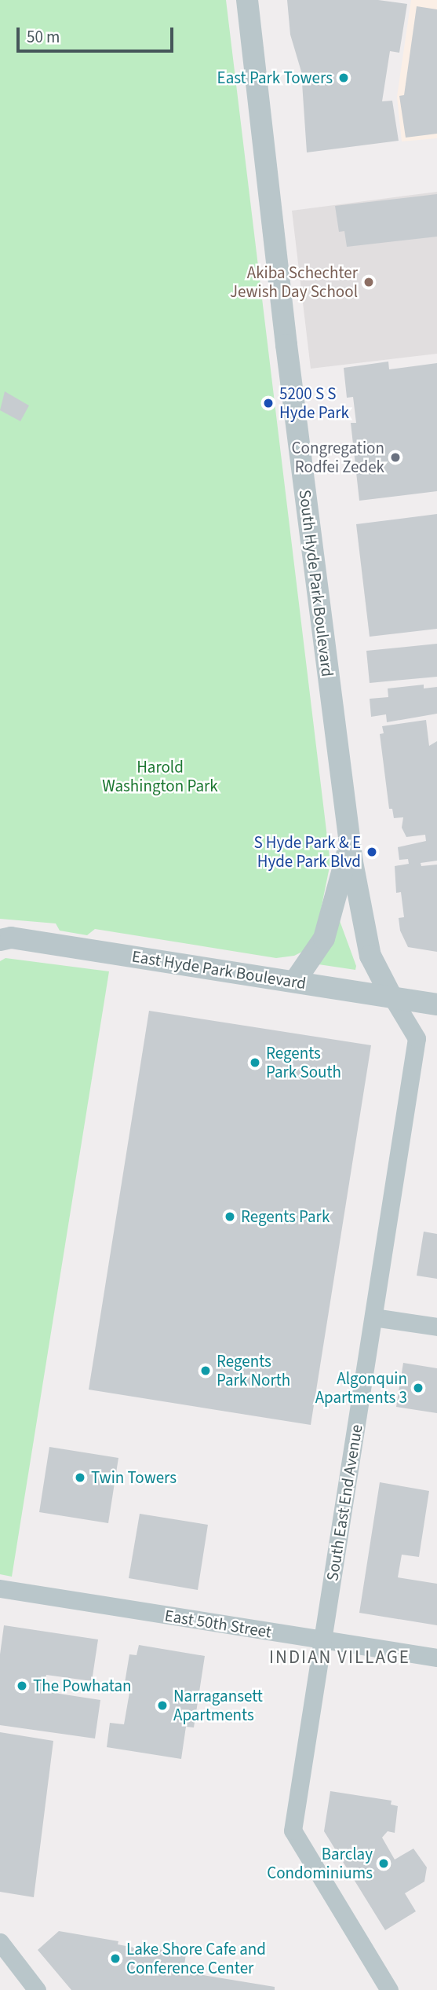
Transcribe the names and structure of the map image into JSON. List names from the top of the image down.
{
  "streets": {
    "street": [
      "South Hyde Park Boulevard",
      "East Hyde Park Boulevard",
      "South East End Avenue",
      "East 50th Street"
    ]
  },
  "crossings": [
    ["South Hyde Park Boulevard", "East Hyde Park Boulevard"],
    ["South Hyde Park Boulevard", "South East End Avenue"],
    ["East Hyde Park Boulevard", "South East End Avenue"],
    ["South East End Avenue", "East 50th Street"]
  ],
  "districts": ["INDIAN VILLAGE"],
  "parks": ["Harold Washington Park"],
  "places": [
    "East Park Towers",
    "Akiba Schechter Jewish Day School",
    "5200 S S Hyde Park",
    "Congregation Rodfei Zedek",
    "S Hyde Park & E Hyde Park Blvd",
    "Regents Park South",
    "Regents Park",
    "Regents Park North",
    "Algonquin Apartments 3",
    "Twin Towers",
    "The Powhatan",
    "Narragansett Apartments",
    "Barclay Condominiums",
    "Lake Shore Cafe and Conference Center"
  ],
  "scale_bar": "50 m"
}
